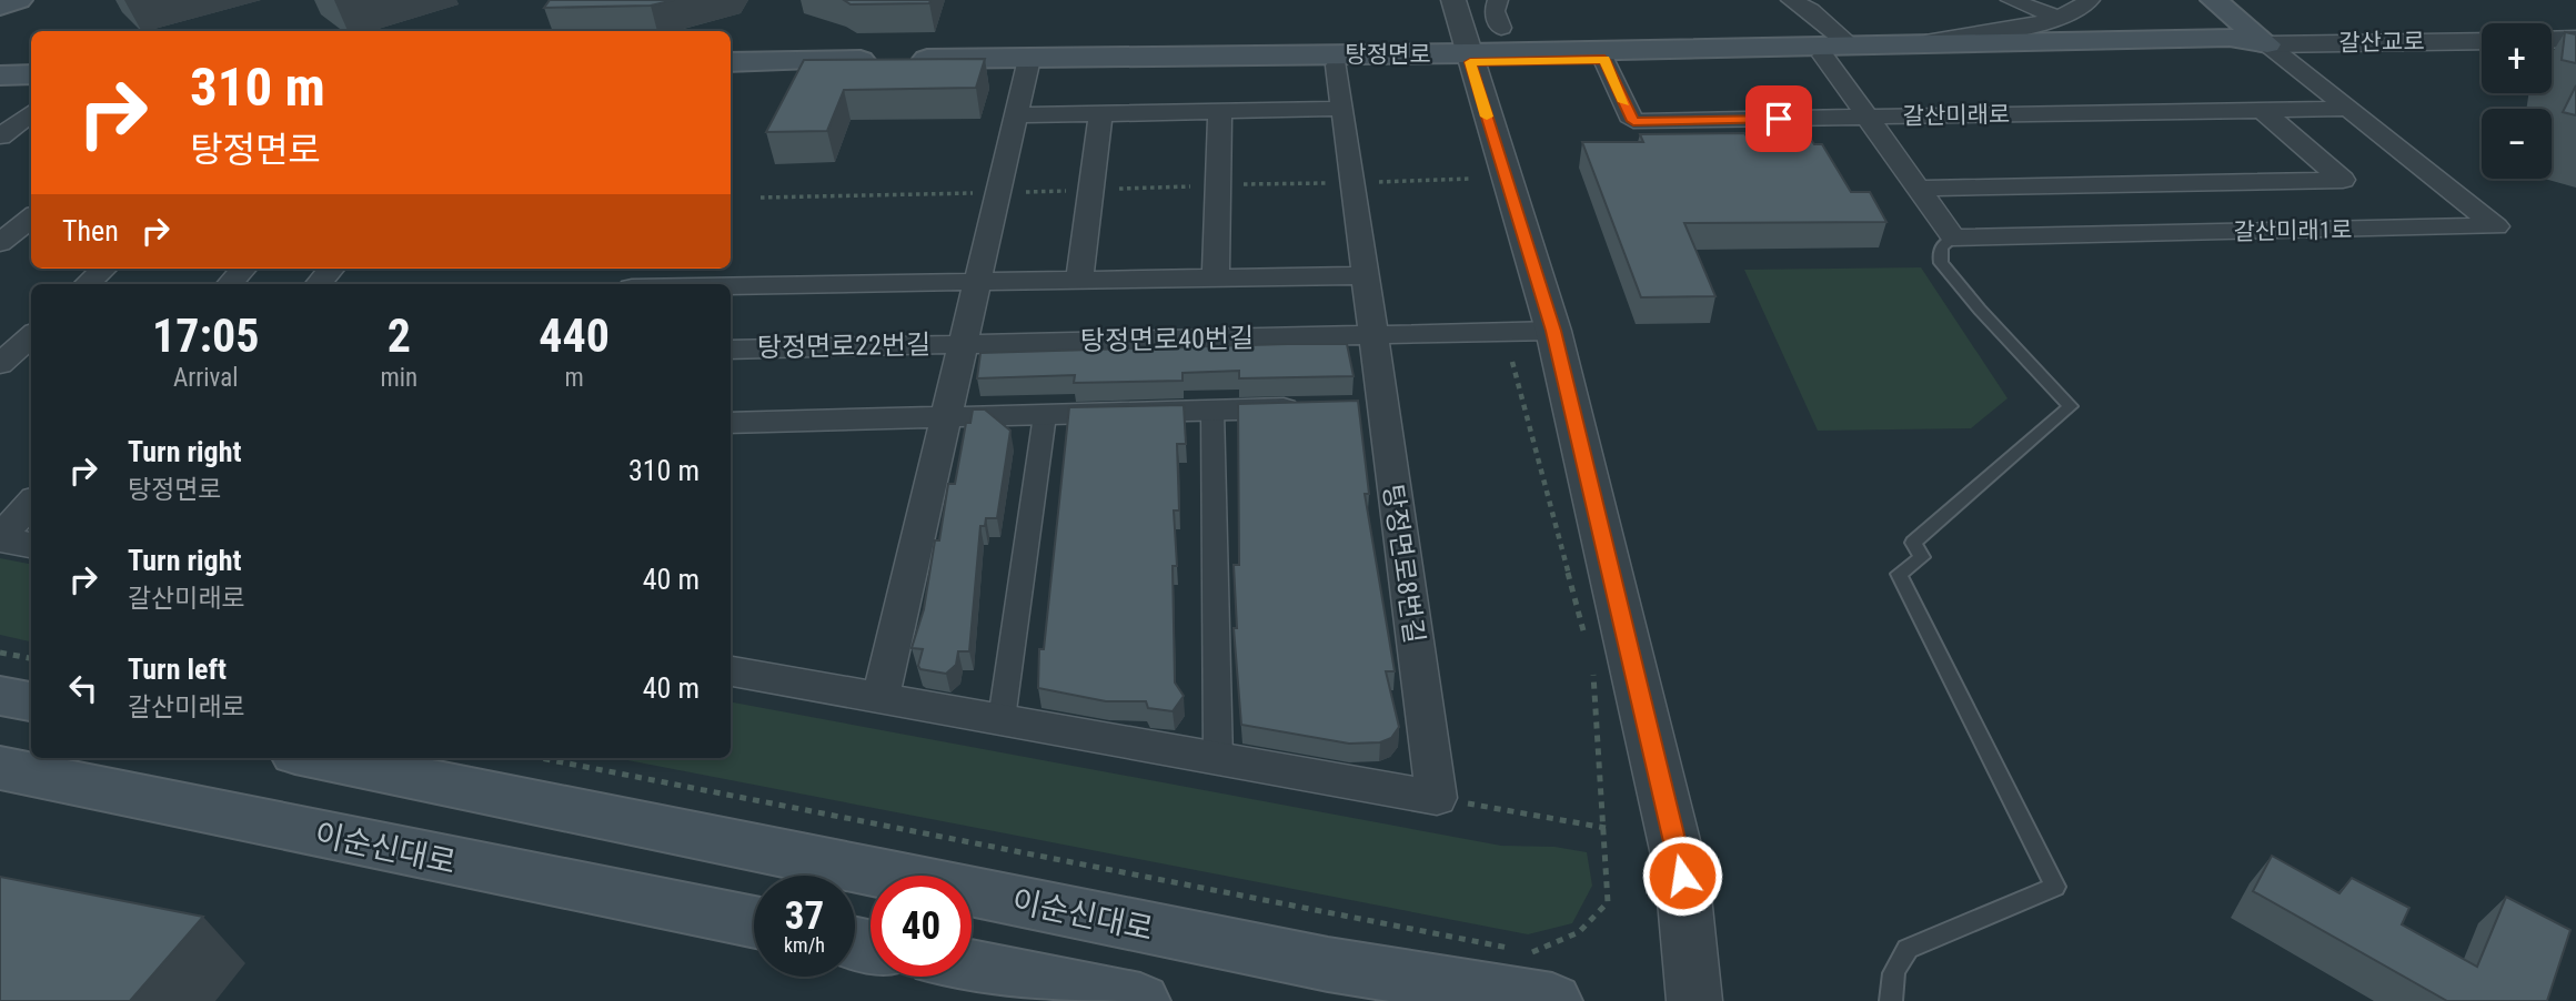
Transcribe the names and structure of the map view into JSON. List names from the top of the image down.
{
  "streets": {
    "main road": ["탕정면로", "갈산미래1로", "이순신대로"],
    "street": [
      "갈산교로",
      "갈산미래로",
      "탕정면로40번길",
      "탕정면로22번길",
      "탕정면로8번길"
    ]
  },
  "crossings": [
    ["갈산교로", "갈산미래1로"],
    ["탕정면로", "갈산미래로"],
    ["탕정면로", "탕정면로8번길"],
    ["갈산미래로", "갈산미래1로"],
    ["탕정면로40번길", "탕정면로22번길"],
    ["탕정면로40번길", "탕정면로8번길"]
  ],
  "page": {
    "map_buttons": ["+", "−"],
    "turn": ["310 m", "탕정면로"],
    "then": "Then",
    "eta": [
      "17:05",
      "Arrival",
      "2",
      "min",
      "440",
      "m"
    ],
    "list": [
      {
        "name": "Turn right",
        "note": "탕정면로",
        "value": "310 m"
      },
      {
        "name": "Turn right",
        "note": "갈산미래로",
        "value": "40 m"
      },
      {
        "name": "Turn left",
        "note": "갈산미래로",
        "value": "40 m"
      }
    ],
    "speed": "37 km/h",
    "limit": "40"
  }
}
